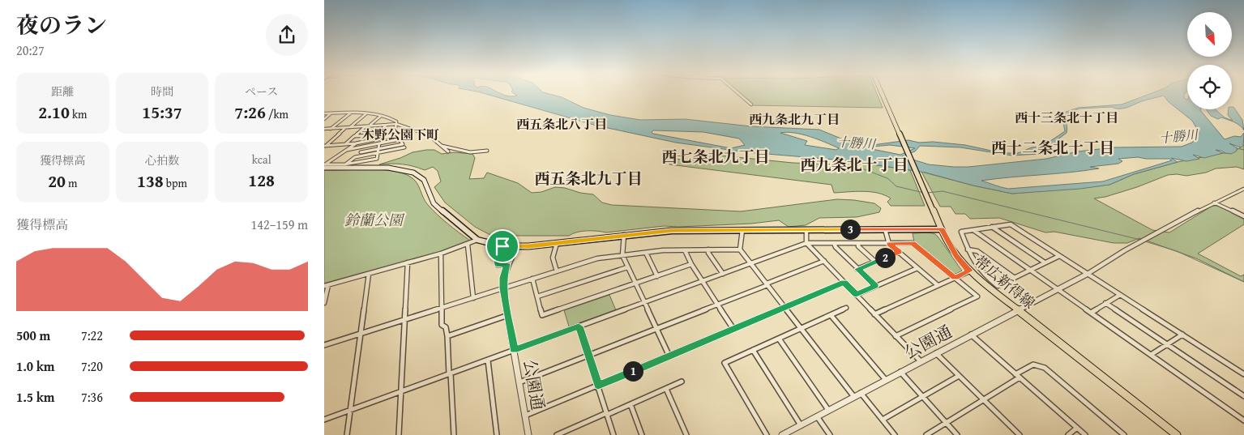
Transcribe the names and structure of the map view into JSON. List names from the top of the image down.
{
  "streets": {
    "main road": ["帯広新得線"],
    "street": ["公園通"]
  },
  "crossings": [
    ["帯広新得線", "公園通"]
  ],
  "districts": [
    "西十三条北十丁目",
    "西九条北九丁目",
    "西五条北八丁目",
    "木野公園下町",
    "西十二条北十丁目",
    "西七条北九丁目",
    "西九条北十丁目",
    "西五条北九丁目"
  ],
  "water": ["十勝川"],
  "parks": ["鈴蘭公園"],
  "north": "bottom right",
  "page": {
    "heading": ["夜のラン", "20:27"],
    "stats": [
      ["距離", "2.10 km"],
      ["時間", "15:37"],
      ["ペース", "7:26 /km"],
      ["獲得標高", "20 m"],
      ["心拍数", "138 bpm"],
      ["kcal", "128"]
    ],
    "chart": ["獲得標高", "142–159 m"],
    "pins": ["3", "2", "1"],
    "list": [
      {
        "name": "500 m",
        "note": "7:22"
      },
      {
        "name": "1.0 km",
        "note": "7:20"
      },
      {
        "name": "1.5 km",
        "note": "7:36"
      }
    ]
  }
}
